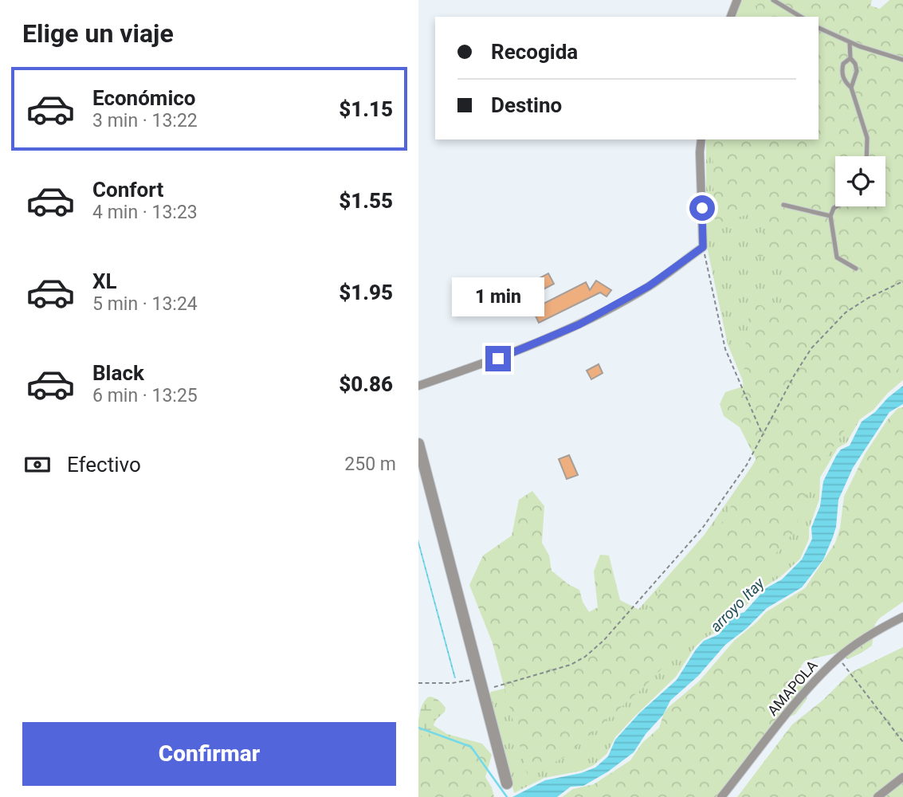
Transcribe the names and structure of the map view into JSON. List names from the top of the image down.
{
  "streets": {
    "street": ["AMAPOLA"]
  },
  "water": ["arroyo Itay"],
  "page": {
    "heading": "Elige un viaje",
    "banner": ["Recogida", "Destino"],
    "list": [
      {
        "name": "Económico",
        "note": "3 min · 13:22",
        "value": "$1.15"
      },
      {
        "name": "Confort",
        "note": "4 min · 13:23",
        "value": "$1.55"
      },
      {
        "name": "XL",
        "note": "5 min · 13:24",
        "value": "$1.95"
      },
      {
        "name": "Black",
        "note": "6 min · 13:25",
        "value": "$0.86"
      }
    ],
    "bubble": "1 min",
    "pay": ["Efectivo", "250 m"],
    "buttons": "Confirmar"
  }
}
